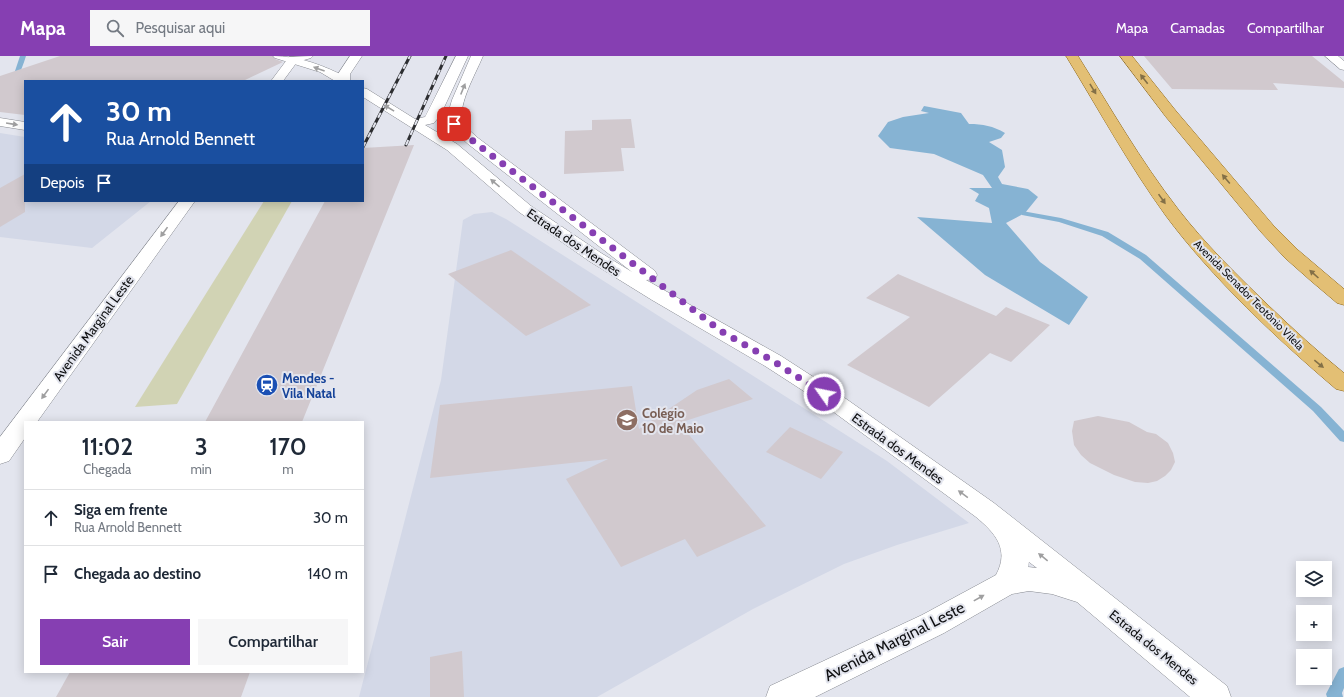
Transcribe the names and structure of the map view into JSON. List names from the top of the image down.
{
  "streets": {
    "main road": ["Avenida Senador Teotônio Vilela"],
    "street": ["Estrada dos Mendes", "Avenida Marginal Leste"]
  },
  "one_way": ["Estrada dos Mendes"],
  "places": {
    "station": ["Mendes - Vila Natal"],
    "school or university": ["Colégio 10 de Maio"]
  },
  "page": {
    "header": "Mapa",
    "search": "Pesquisar aqui",
    "nav": ["Mapa", "Camadas", "Compartilhar"],
    "turn": ["30 m", "Rua Arnold Bennett"],
    "then": "Depois",
    "eta": [
      "11:02",
      "Chegada",
      "3",
      "min",
      "170",
      "m"
    ],
    "list": [
      {
        "name": "Siga em frente",
        "note": "Rua Arnold Bennett",
        "value": "30 m"
      },
      {
        "name": "Chegada ao destino",
        "value": "140 m"
      }
    ],
    "map_buttons": ["+", "−"],
    "buttons": ["Sair", "Compartilhar"]
  }
}
